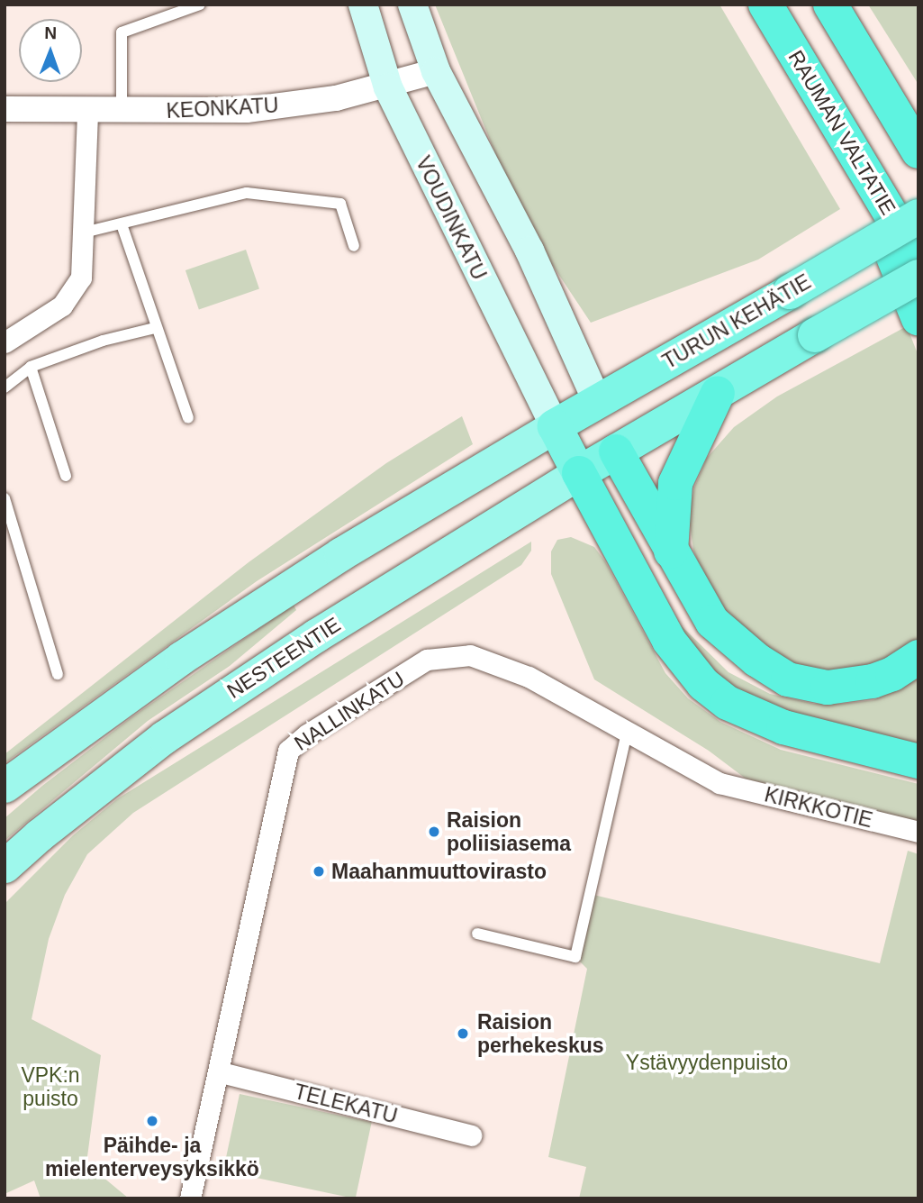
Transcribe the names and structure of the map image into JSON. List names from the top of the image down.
{
  "streets": {
    "highway": ["RAUMAN VALTATIE", "TURUN KEHÄTIE"],
    "main road": ["VOUDINKATU", "NESTEENTIE"],
    "street": [
      "KEONKATU",
      "NALLINKATU",
      "KIRKKOTIE",
      "TELEKATU"
    ]
  },
  "crossings": [
    ["KEONKATU", "VOUDINKATU"],
    ["VOUDINKATU", "TURUN KEHÄTIE"],
    ["NALLINKATU", "KIRKKOTIE"],
    ["NALLINKATU", "TELEKATU"]
  ],
  "parks": ["Ystävyydenpuisto", "VPK:n puisto"],
  "places": [
    "Raision poliisiasema",
    "Maahanmuuttovirasto",
    "Raision perhekeskus",
    "Päihde- ja mielenterveysyksikkö"
  ],
  "north": "top"
}
